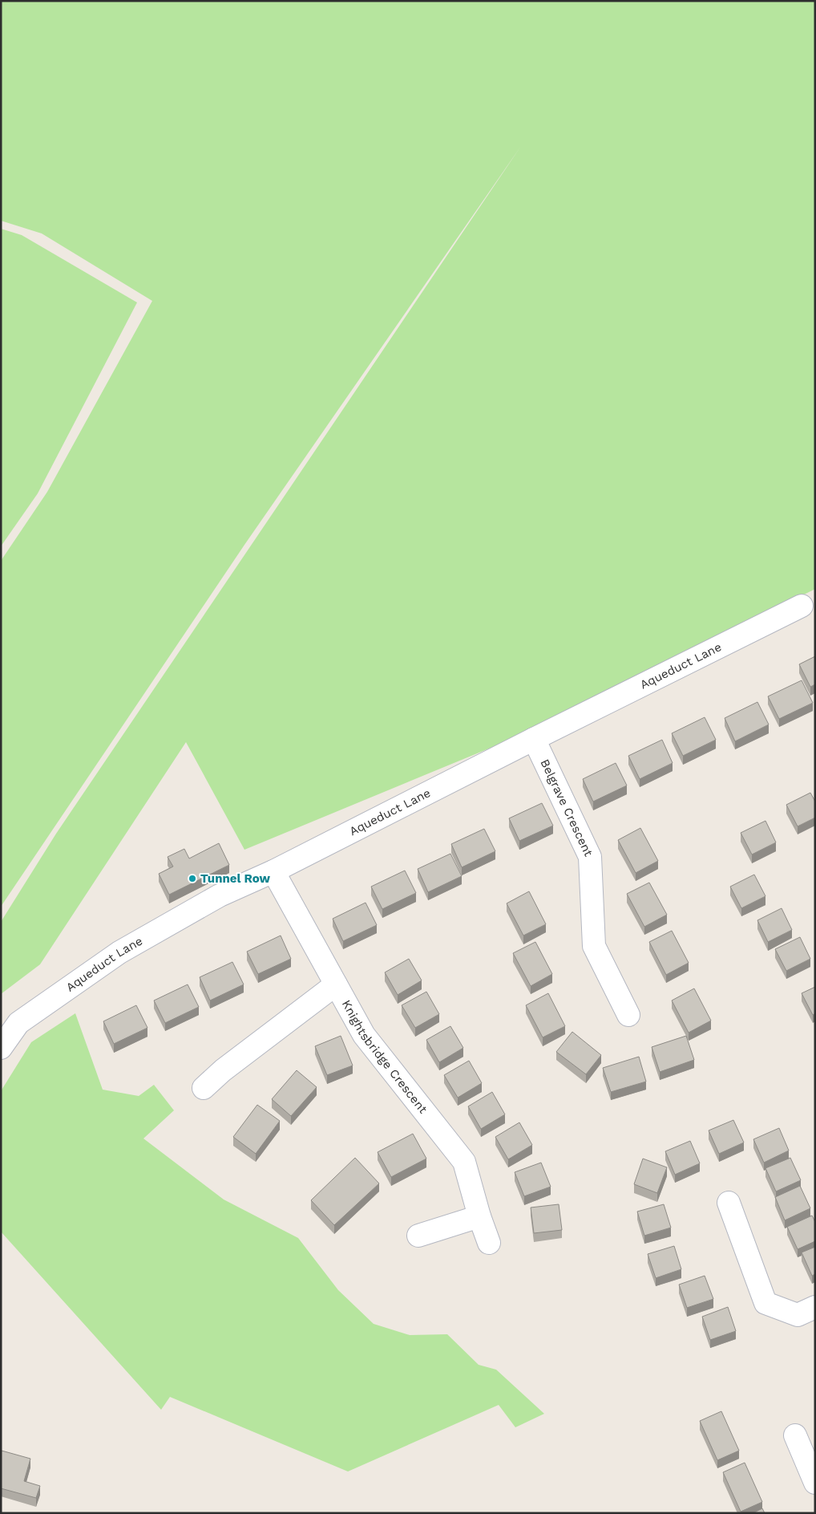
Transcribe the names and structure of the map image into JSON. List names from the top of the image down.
{
  "streets": {
    "street": ["Aqueduct Lane", "Belgrave Crescent", "Knightsbridge Crescent"]
  },
  "crossings": [
    ["Aqueduct Lane", "Belgrave Crescent"],
    ["Aqueduct Lane", "Knightsbridge Crescent"]
  ],
  "places": ["Tunnel Row"]
}
